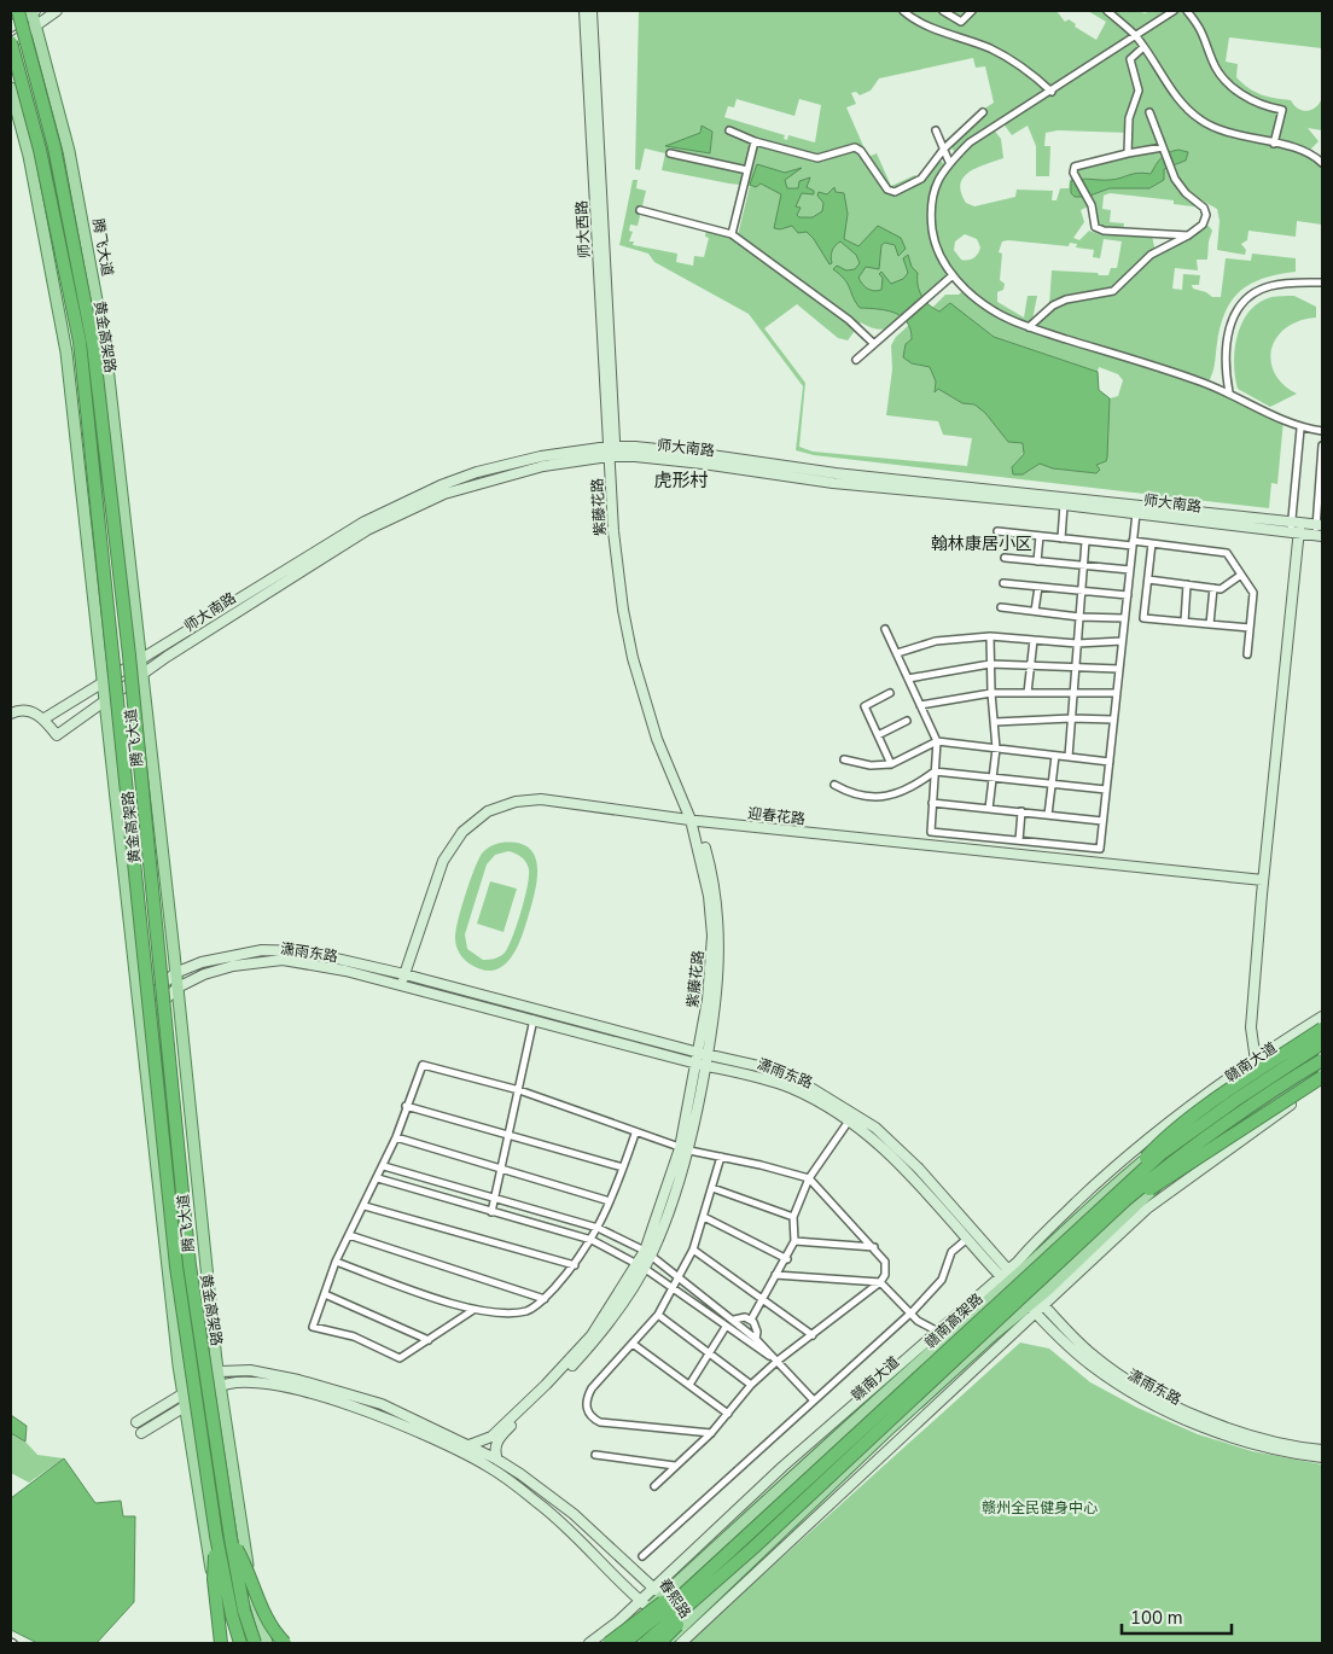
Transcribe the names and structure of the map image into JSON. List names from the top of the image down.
{
  "streets": {
    "highway": ["黄金高架路", "赣南高架路"],
    "main road": [
      "师大西路",
      "腾飞大道",
      "师大南路",
      "紫藤花路",
      "迎春花路",
      "潇雨东路",
      "赣南大道",
      "春熙路"
    ]
  },
  "crossings": [
    ["师大西路", "师大南路"],
    ["师大西路", "紫藤花路"],
    ["腾飞大道", "师大南路"],
    ["腾飞大道", "潇雨东路"],
    ["腾飞大道", "春熙路"],
    ["师大南路", "紫藤花路"],
    ["紫藤花路", "迎春花路"],
    ["紫藤花路", "潇雨东路"],
    ["紫藤花路", "春熙路"],
    ["迎春花路", "潇雨东路"],
    ["潇雨东路", "赣南大道"],
    ["赣南大道", "春熙路"]
  ],
  "districts": ["虎形村", "翰林康居小区"],
  "parks": ["赣州全民健身中心"],
  "scale_bar": "100 m"
}
